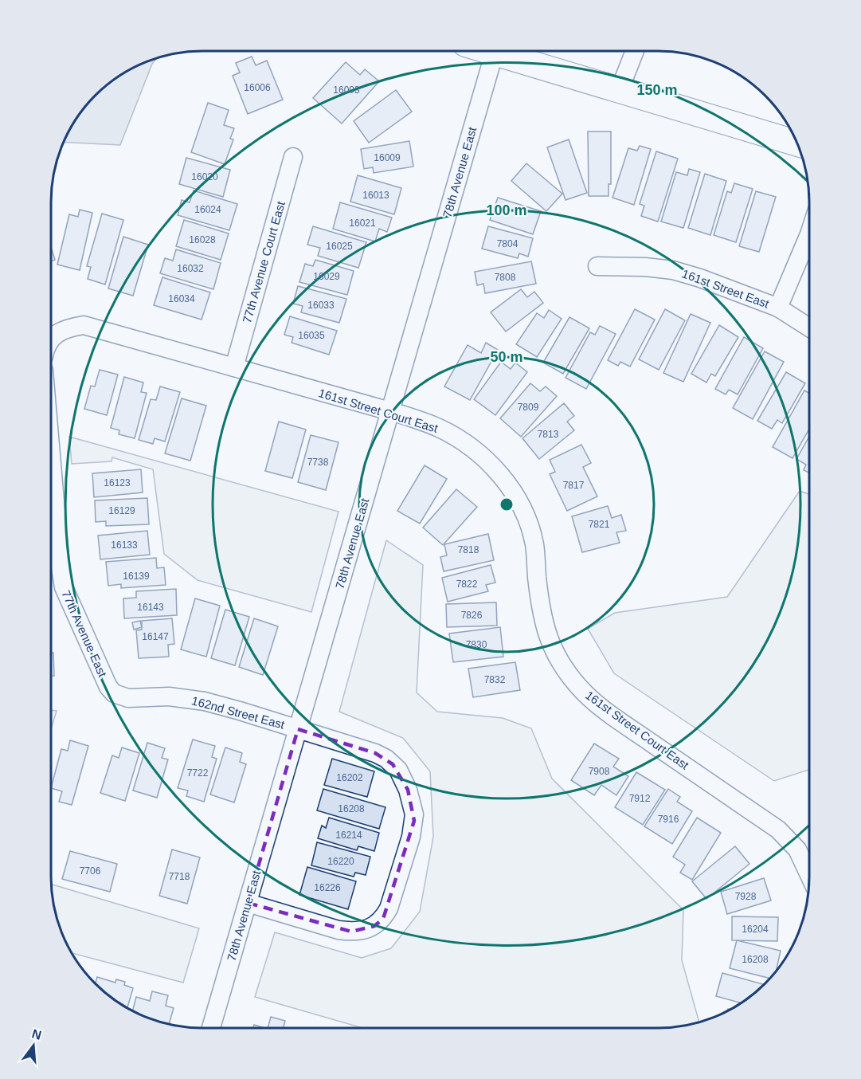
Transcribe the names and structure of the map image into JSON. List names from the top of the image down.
{
  "streets": {
    "street": [
      "78th Avenue East",
      "77th Avenue Court East",
      "161st Street East",
      "161st Street Court East",
      "77th Avenue East",
      "162nd Street East"
    ]
  },
  "crossings": [
    ["78th Avenue East", "161st Street Court East"],
    ["78th Avenue East", "162nd Street East"],
    ["77th Avenue Court East", "161st Street Court East"],
    ["77th Avenue East", "162nd Street East"]
  ],
  "house_numbers": [
    "16006",
    "16003",
    "16009",
    "16020",
    "16013",
    "16024",
    "16021",
    "16028",
    "7804",
    "16025",
    "16032",
    "16029",
    "7808",
    "16034",
    "16033",
    "16035",
    "7809",
    "7813",
    "7738",
    "16123",
    "7817",
    "16129",
    "7821",
    "16133",
    "7818",
    "16139",
    "7822",
    "16143",
    "7826",
    "16147",
    "7830",
    "7832",
    "7908",
    "7722",
    "16202",
    "7912",
    "16208",
    "7916",
    "16214",
    "16220",
    "7706",
    "7718",
    "16226",
    "7928",
    "16204",
    "16208"
  ],
  "north": "top",
  "rings": ["150 m", "100 m", "50 m"]
}
